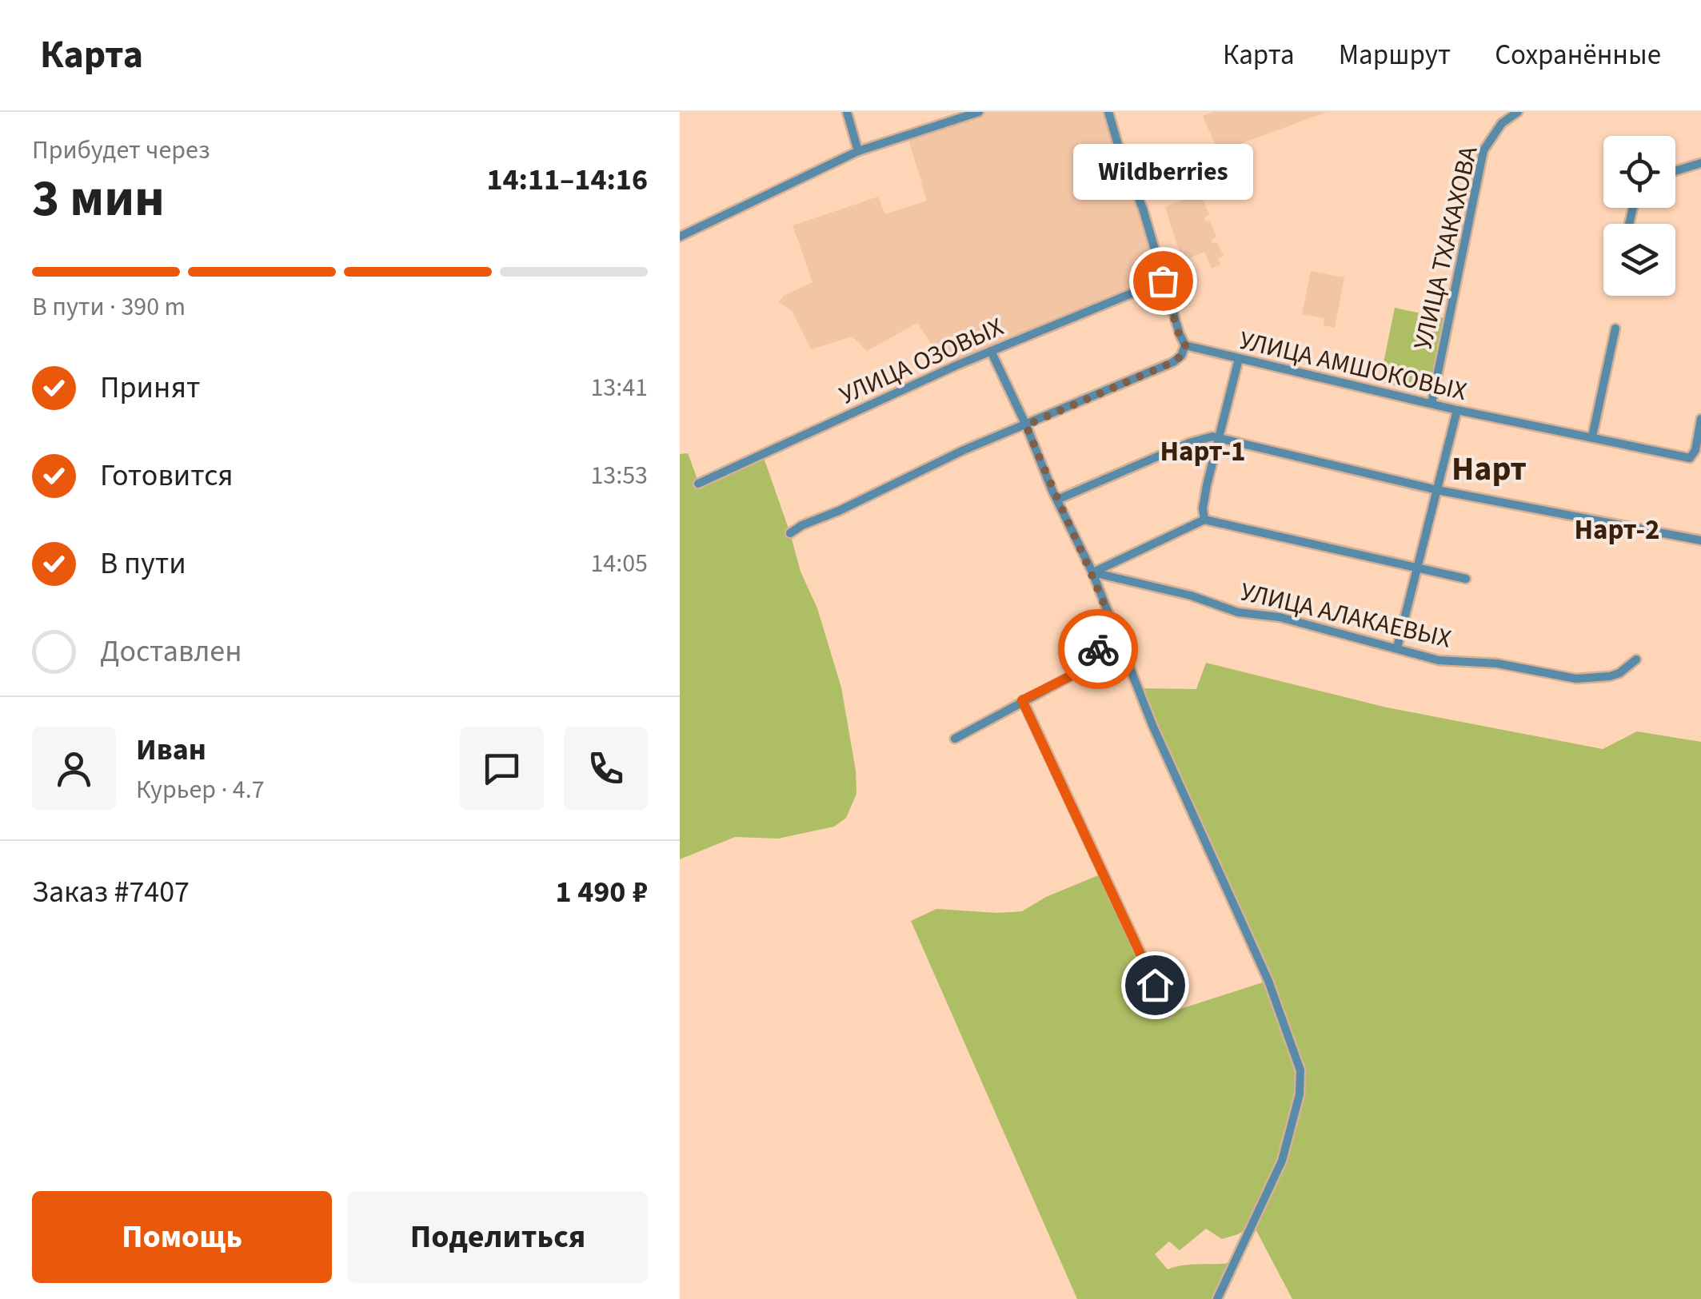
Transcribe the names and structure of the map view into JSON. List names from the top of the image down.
{
  "streets": {
    "street": [
      "УЛИЦА ТХАКАХОВА",
      "УЛИЦА ОЗОВЫХ",
      "УЛИЦА АМШОКОВЫХ",
      "УЛИЦА АЛАКАЕВЫХ"
    ]
  },
  "crossings": [
    ["УЛИЦА ТХАКАХОВА", "УЛИЦА АМШОКОВЫХ"]
  ],
  "districts": ["Нарт-1", "Нарт", "Нарт-2"],
  "places": ["Wildberries"],
  "page": {
    "header": "Карта",
    "nav": ["Карта", "Маршрут", "Сохранённые"],
    "heading": ["3 мин", "Прибудет через", "14:11–14:16"],
    "panel": [
      "Иван",
      "Курьер · 4.7",
      "Заказ #7407",
      "1 490 ₽"
    ],
    "bubble": "Wildberries",
    "bar": "В пути · 390 m",
    "list": [
      ["Принят", "13:41"],
      ["Готовится", "13:53"],
      ["В пути", "14:05"],
      "Доставлен"
    ],
    "buttons": ["Помощь", "Поделиться"]
  }
}
